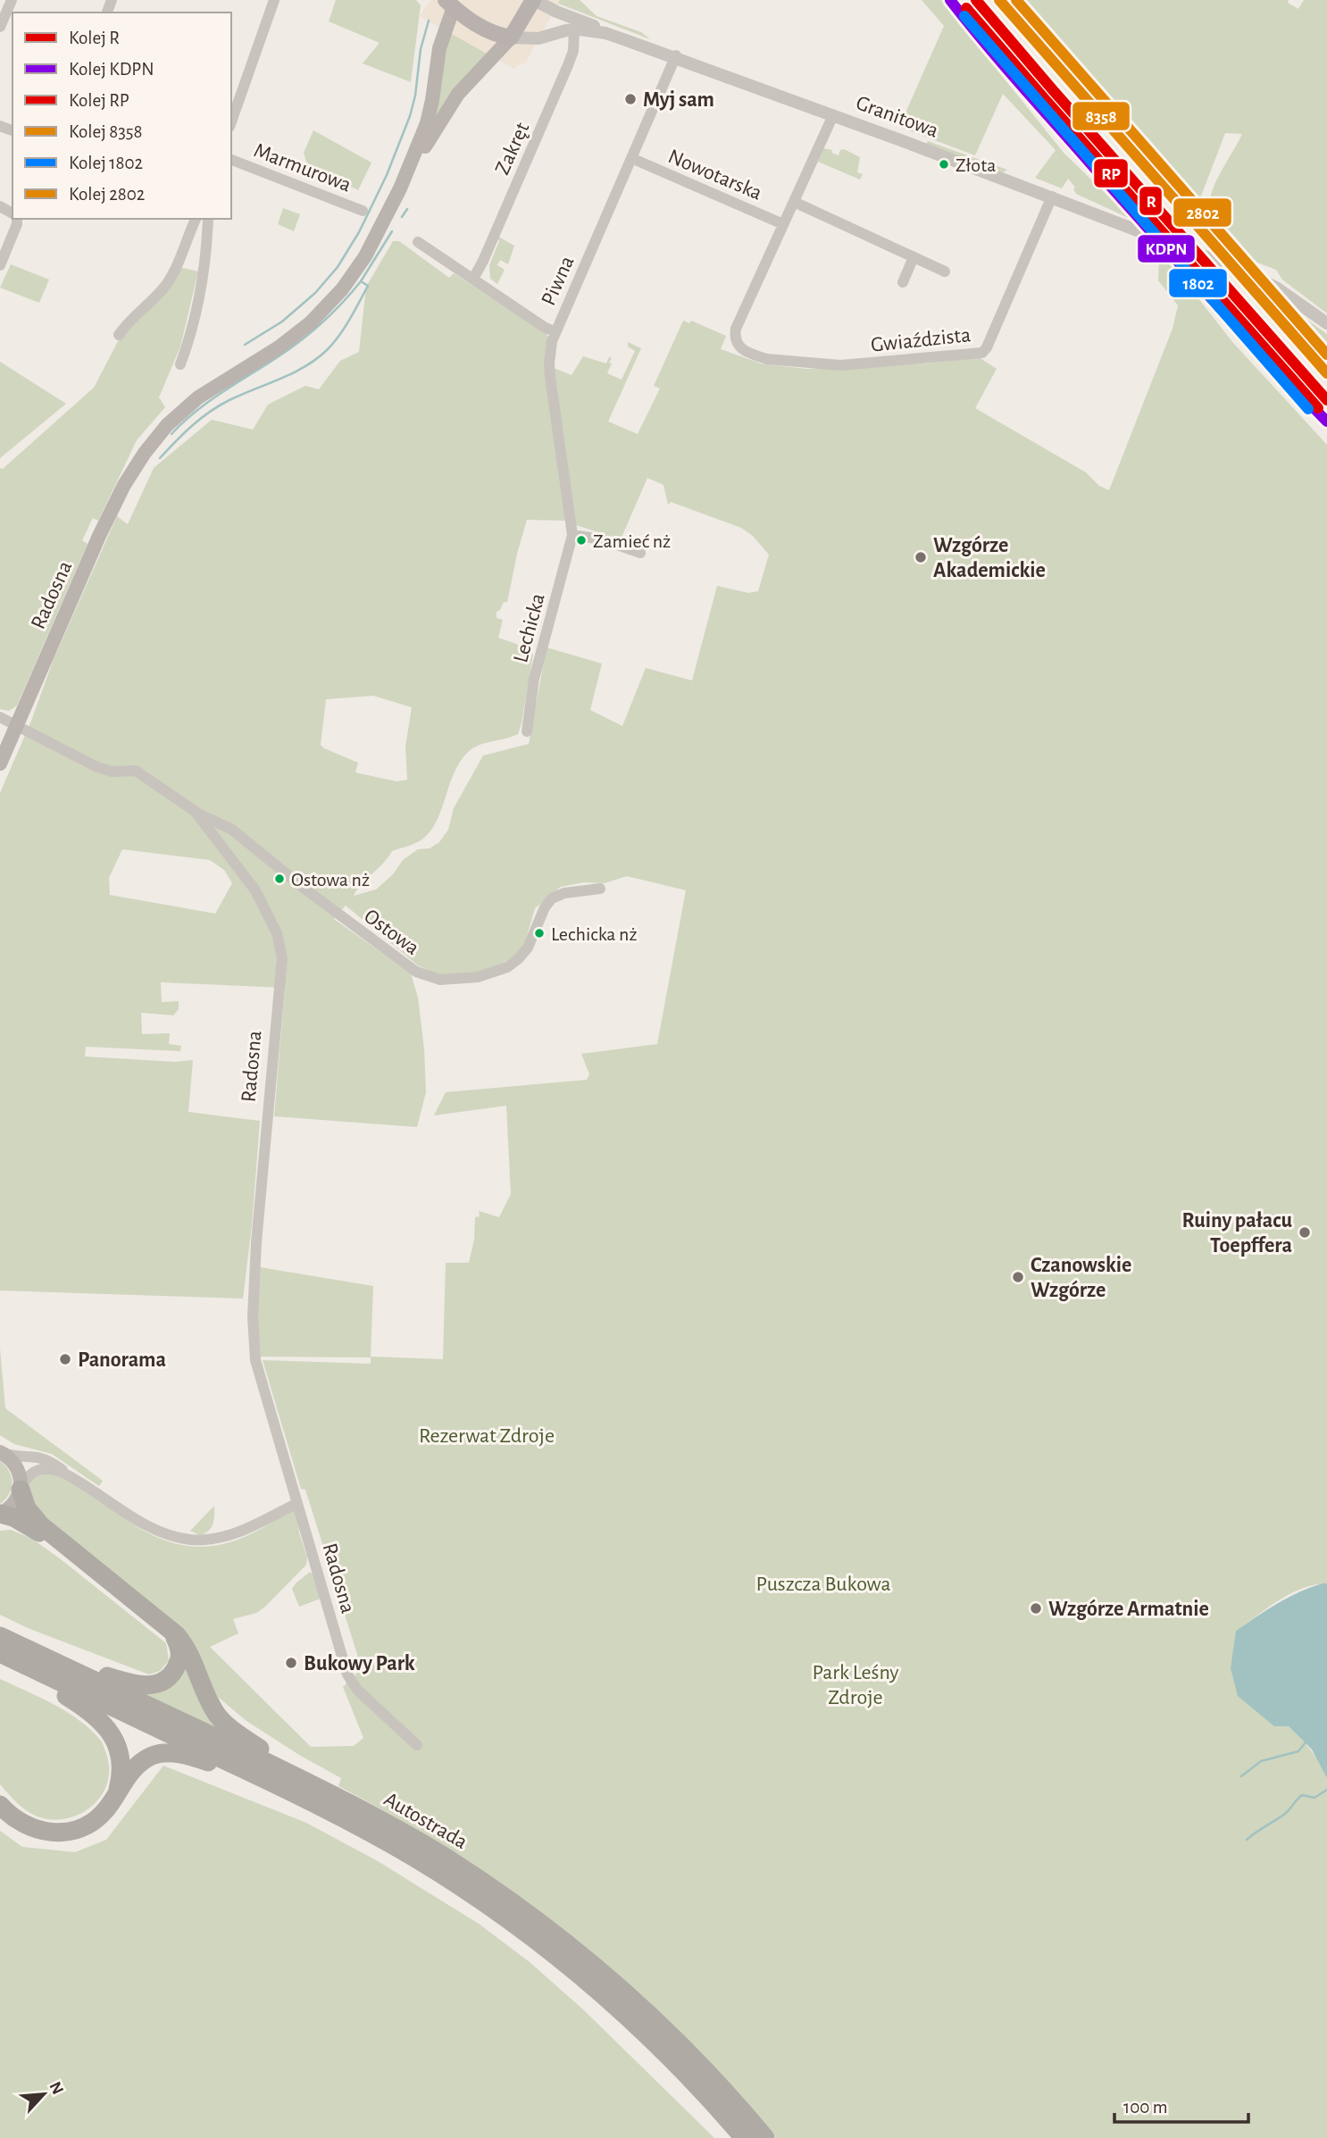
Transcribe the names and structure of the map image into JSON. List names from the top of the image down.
{
  "streets": {
    "highway": ["Autostrada"],
    "main road": ["Radosna"],
    "street": [
      "Granitowa",
      "Zakręt",
      "Marmurowa",
      "Nowotarska",
      "Piwna",
      "Gwiaździsta",
      "Lechicka",
      "Ostowa"
    ]
  },
  "crossings": [
    ["Granitowa", "Zakręt"],
    ["Granitowa", "Piwna"],
    ["Granitowa", "Gwiaździsta"],
    ["Nowotarska", "Piwna"],
    ["Nowotarska", "Gwiaździsta"],
    ["Piwna", "Lechicka"],
    ["Radosna", "Ostowa"]
  ],
  "parks": ["Rezerwat Zdroje", "Puszcza Bukowa", "Park Leśny Zdroje"],
  "places": [
    "Myj sam",
    "Złota",
    "Zamieć nż",
    "Wzgórze Akademickie",
    "Ostowa nż",
    "Lechicka nż",
    "Ruiny pałacu Toepffera",
    "Czanowskie Wzgórze",
    "Panorama",
    "Wzgórze Armatnie",
    "Bukowy Park"
  ],
  "lines": [
    "rail line R",
    "rail line KDPN",
    "rail line 8358",
    "rail line 2802",
    "rail line RP",
    "rail line 1802"
  ],
  "legend": [
    "Kolej R",
    "Kolej KDPN",
    "Kolej RP",
    "Kolej 8358",
    "Kolej 1802",
    "Kolej 2802"
  ],
  "scale_bar": "100 m",
  "north": "top right"
}
